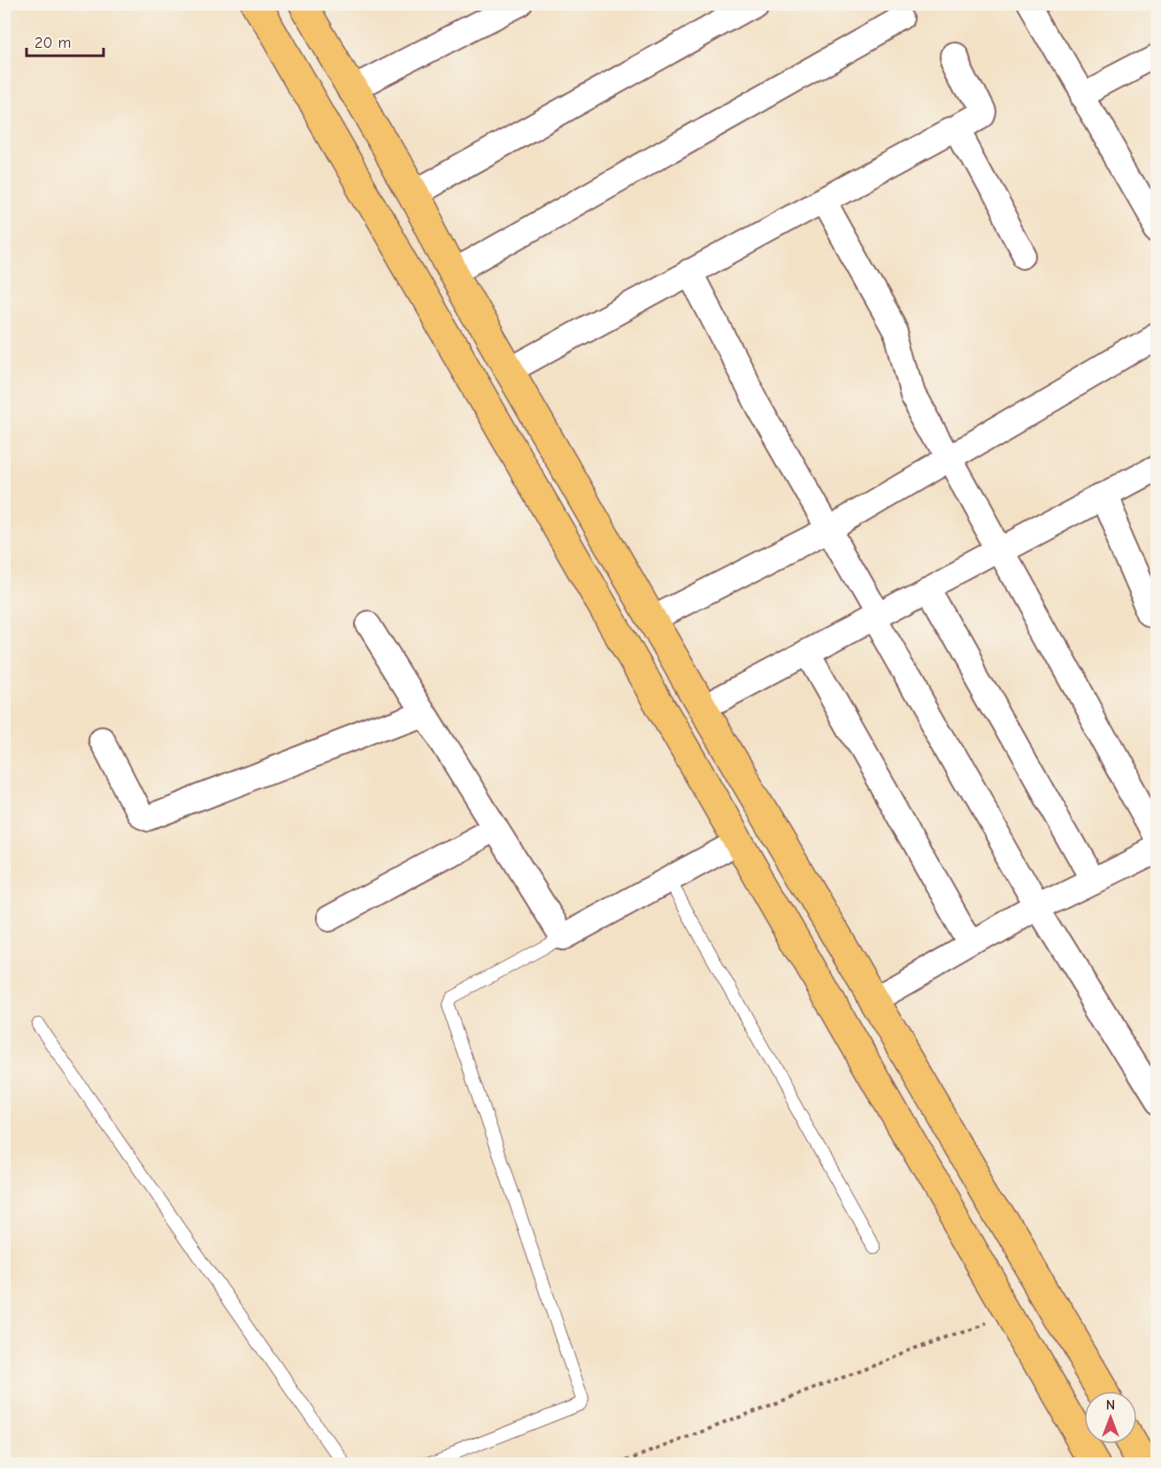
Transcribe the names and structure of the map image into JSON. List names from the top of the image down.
{
  "scale_bar": "20 m",
  "north": "top"
}
